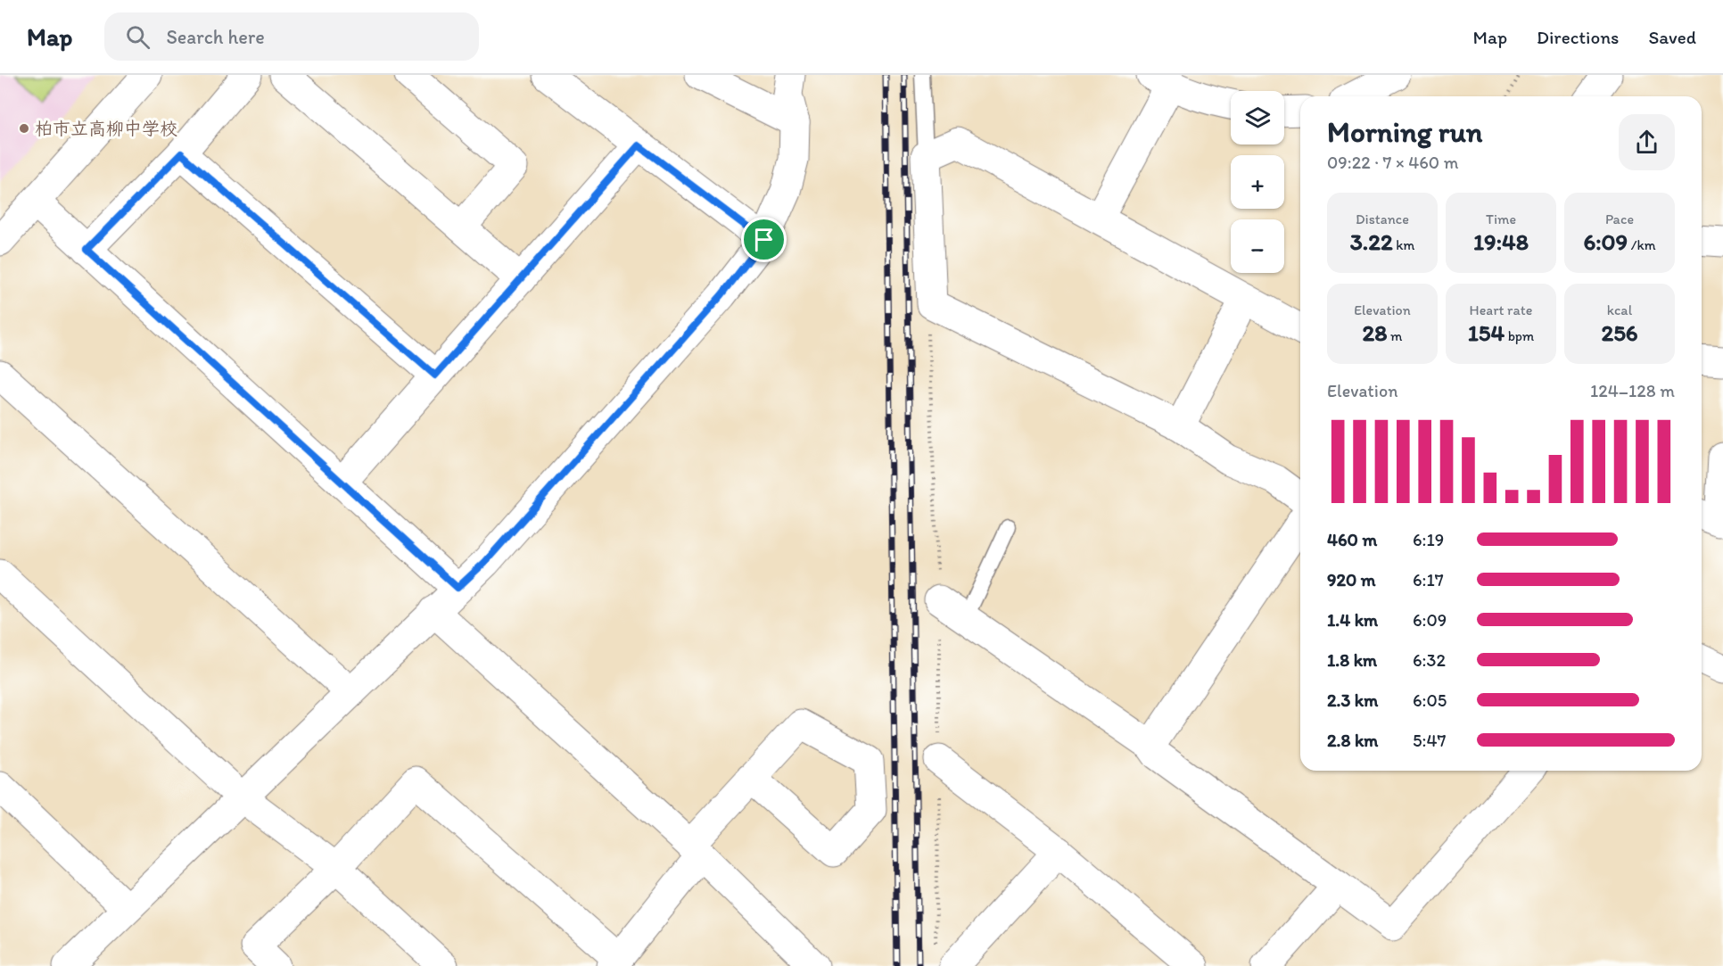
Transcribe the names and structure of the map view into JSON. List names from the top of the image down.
{
  "places": ["柏市立高柳中学校"],
  "page": {
    "header": "Map",
    "search": "Search here",
    "nav": ["Map", "Directions", "Saved"],
    "map_buttons": ["+", "−"],
    "heading": ["Morning run", "09:22 · 7 × 460 m"],
    "stats": [
      ["Distance", "3.22 km"],
      ["Time", "19:48"],
      ["Pace", "6:09 /km"],
      ["Elevation", "28 m"],
      ["Heart rate", "154 bpm"],
      ["kcal", "256"]
    ],
    "chart": ["Elevation", "124–128 m"],
    "list": [
      {
        "name": "460 m",
        "note": "6:19"
      },
      {
        "name": "920 m",
        "note": "6:17"
      },
      {
        "name": "1.4 km",
        "note": "6:09"
      },
      {
        "name": "1.8 km",
        "note": "6:32"
      },
      {
        "name": "2.3 km",
        "note": "6:05"
      },
      {
        "name": "2.8 km",
        "note": "5:47"
      }
    ]
  }
}
